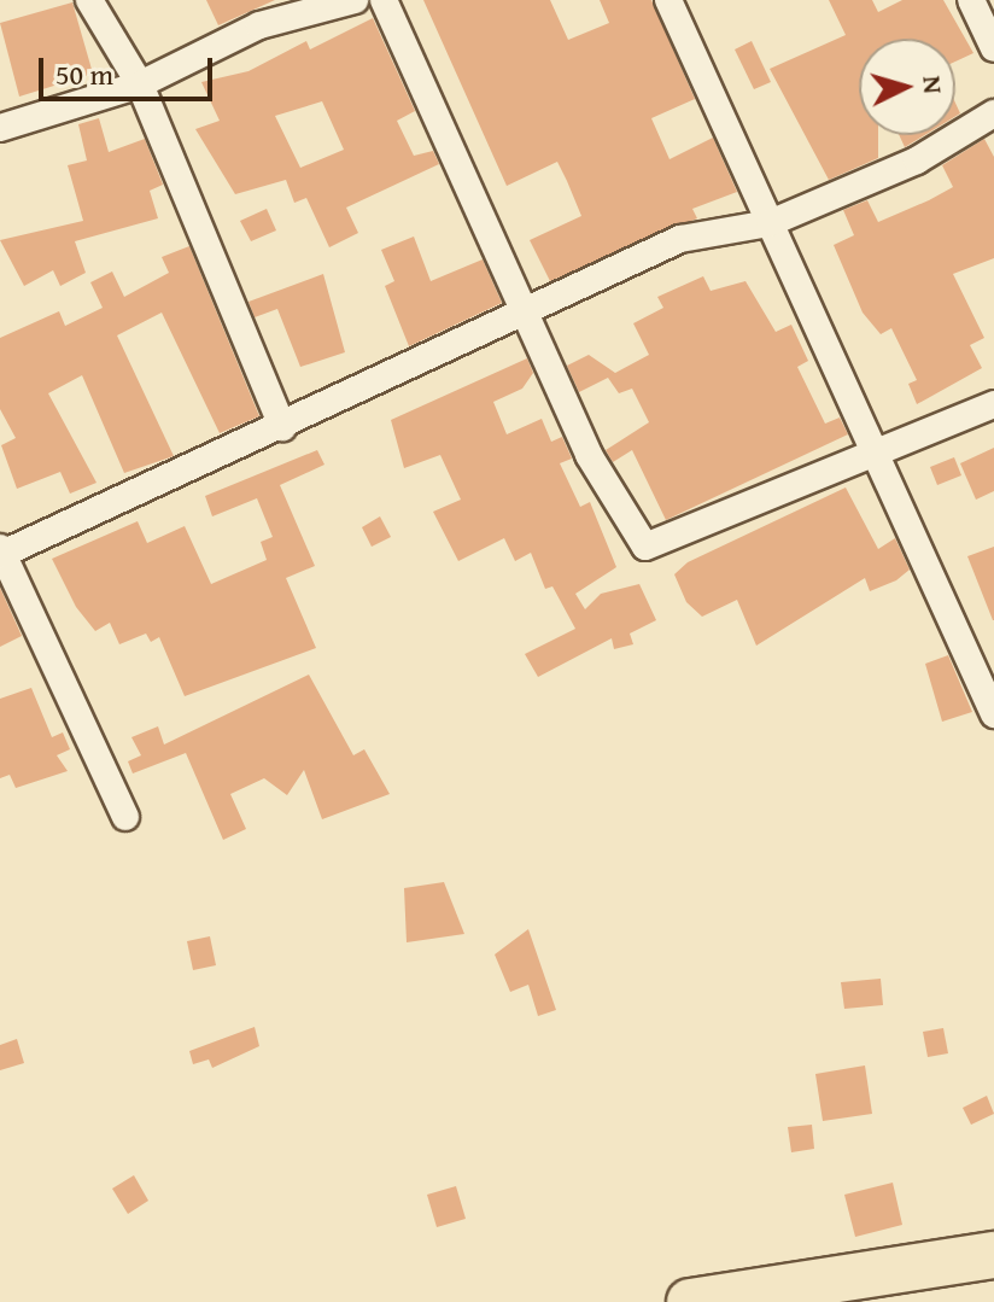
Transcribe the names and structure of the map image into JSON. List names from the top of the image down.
{
  "scale_bar": "50 m",
  "north": "right"
}
